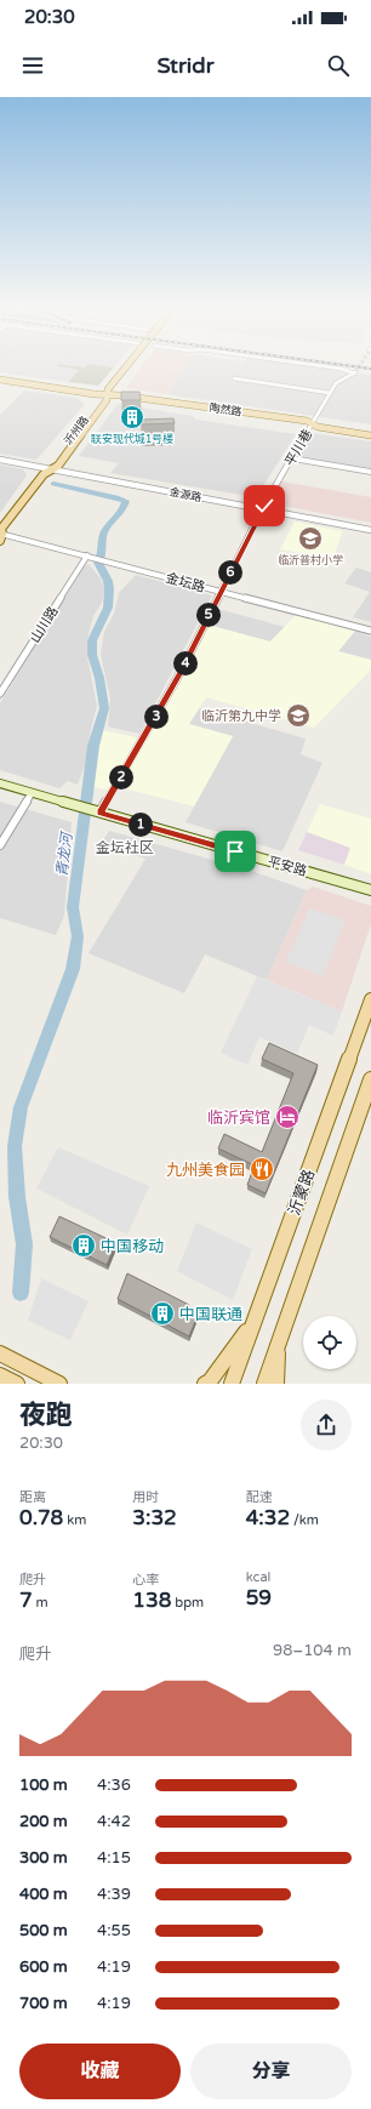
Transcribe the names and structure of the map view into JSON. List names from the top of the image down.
{
  "streets": {
    "main road": [
      "陶然路",
      "沂州路",
      "平安路",
      "沂蒙路"
    ],
    "street": [
      "平川巷",
      "金源路",
      "金坛路",
      "山川路"
    ]
  },
  "crossings": [
    ["陶然路", "沂州路"],
    ["陶然路", "平川巷"],
    ["沂州路", "金源路"],
    ["沂州路", "金坛路"],
    ["平川巷", "金源路"],
    ["平川巷", "金坛路"],
    ["平川巷", "平安路"],
    ["金坛路", "山川路"]
  ],
  "districts": ["金坛社区"],
  "water": ["青龙河"],
  "places": {
    "building": ["联安现代城1号楼", "中国移动", "中国联通"],
    "school or university": ["临沂普村小学", "临沂第九中学"],
    "hotel": ["临沂宾馆"],
    "restaurant": ["九州美食园"]
  },
  "page": {
    "status": "20:30",
    "header": "Stridr",
    "pins": [
      "6",
      "5",
      "4",
      "3",
      "2",
      "1"
    ],
    "heading": ["夜跑", "20:30"],
    "stats": [
      ["距离", "0.78 km"],
      ["用时", "3:32"],
      ["配速", "4:32 /km"],
      ["爬升", "7 m"],
      ["心率", "138 bpm"],
      ["kcal", "59"]
    ],
    "chart": ["爬升", "98–104 m"],
    "list": [
      {
        "name": "100 m",
        "note": "4:36"
      },
      {
        "name": "200 m",
        "note": "4:42"
      },
      {
        "name": "300 m",
        "note": "4:15"
      },
      {
        "name": "400 m",
        "note": "4:39"
      },
      {
        "name": "500 m",
        "note": "4:55"
      },
      {
        "name": "600 m",
        "note": "4:19"
      },
      {
        "name": "700 m",
        "note": "4:19"
      }
    ],
    "buttons": ["收藏", "分享"]
  }
}
